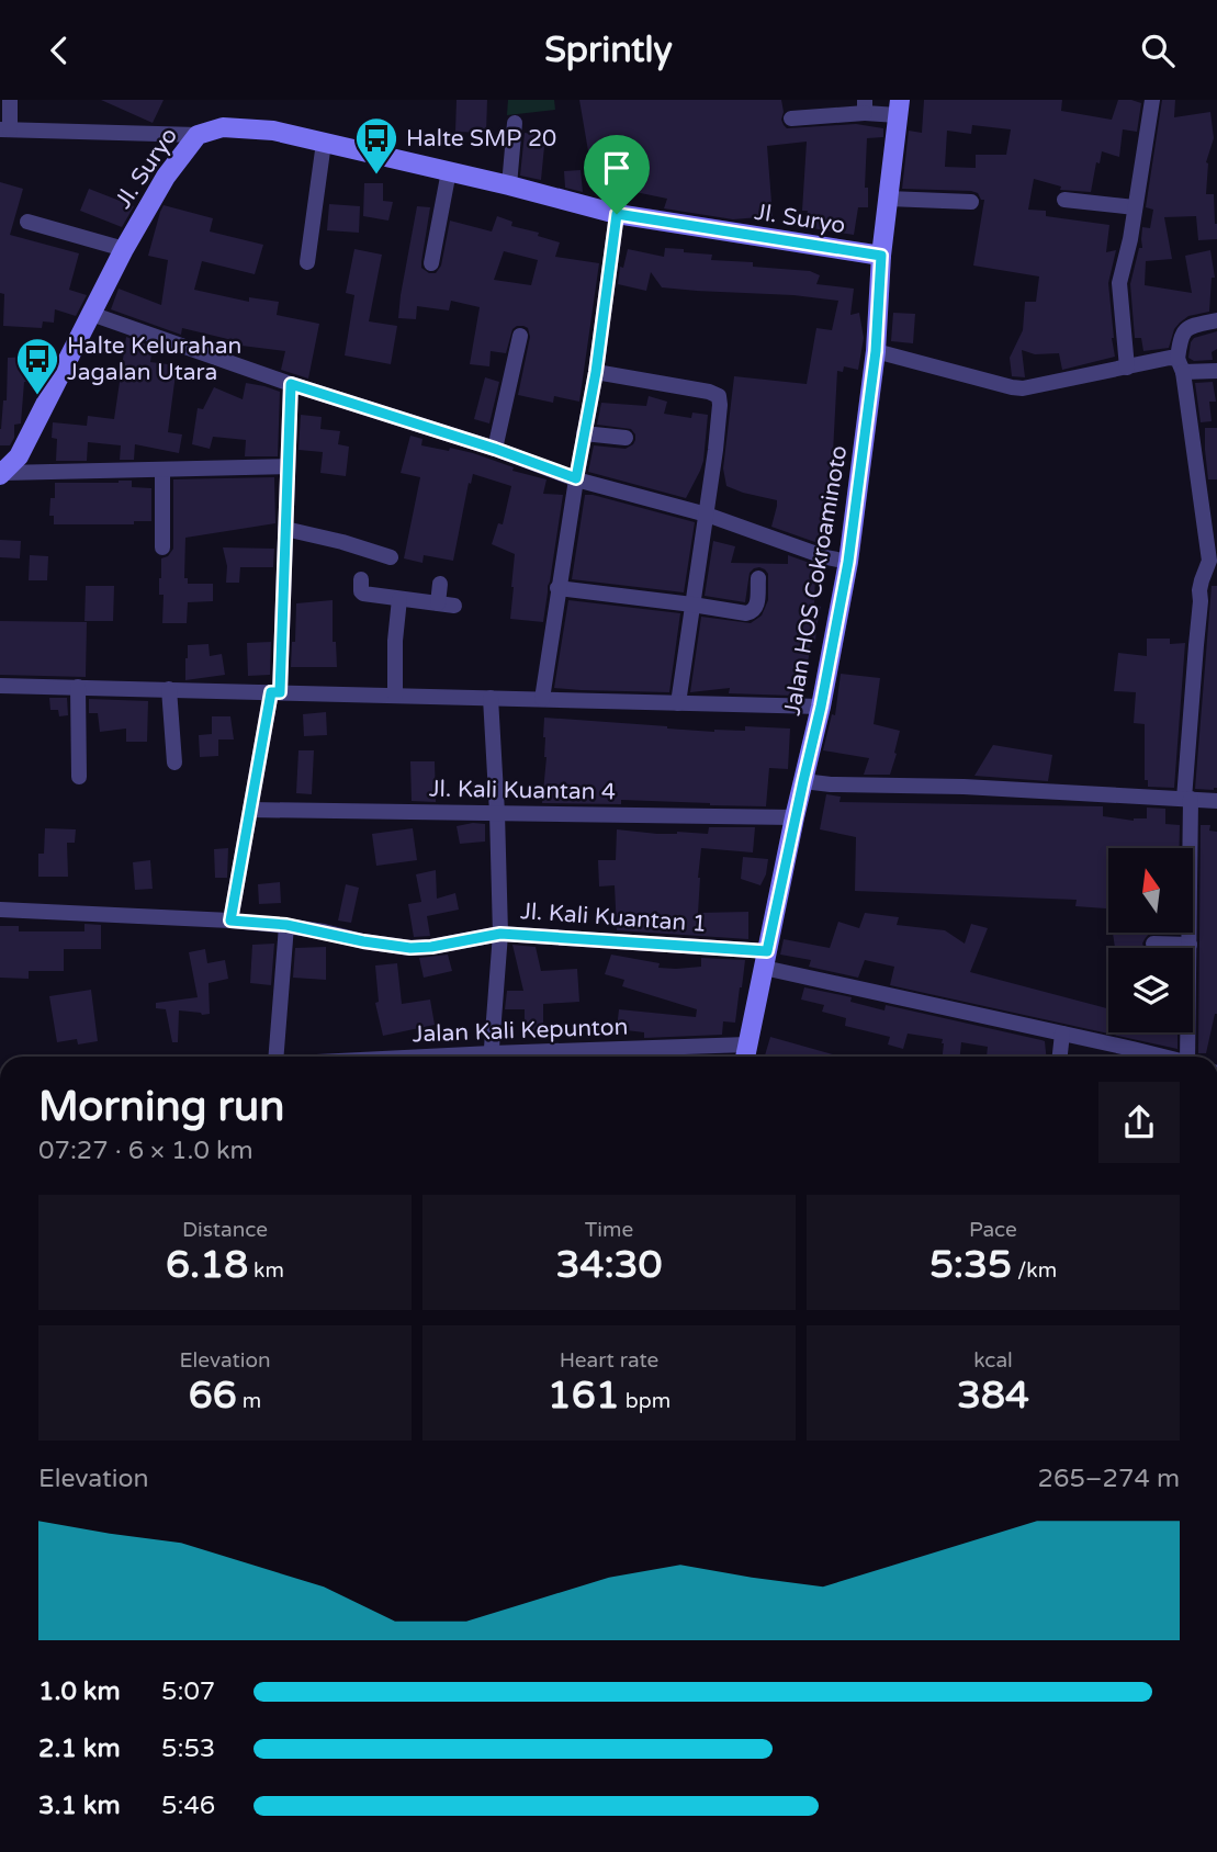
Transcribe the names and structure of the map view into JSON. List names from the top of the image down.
{
  "streets": {
    "main road": ["Jl. Suryo", "Jalan HOS Cokroaminoto"],
    "street": ["Jl. Kali Kuantan 4", "Jl. Kali Kuantan 1", "Jalan Kali Kepunton"]
  },
  "crossings": [
    ["Jl. Suryo", "Jalan HOS Cokroaminoto"],
    ["Jalan HOS Cokroaminoto", "Jl. Kali Kuantan 4"],
    ["Jalan HOS Cokroaminoto", "Jl. Kali Kuantan 1"],
    ["Jalan HOS Cokroaminoto", "Jalan Kali Kepunton"]
  ],
  "places": {
    "bus stop": ["Halte SMP 20", "Halte Kelurahan Jagalan Utara"]
  },
  "north": "top",
  "page": {
    "header": "Sprintly",
    "heading": ["Morning run", "07:27 · 6 × 1.0 km"],
    "stats": [
      ["Distance", "6.18 km"],
      ["Time", "34:30"],
      ["Pace", "5:35 /km"],
      ["Elevation", "66 m"],
      ["Heart rate", "161 bpm"],
      ["kcal", "384"]
    ],
    "chart": ["Elevation", "265–274 m"],
    "list": [
      {
        "name": "1.0 km",
        "note": "5:07"
      },
      {
        "name": "2.1 km",
        "note": "5:53"
      },
      {
        "name": "3.1 km",
        "note": "5:46"
      }
    ]
  }
}
